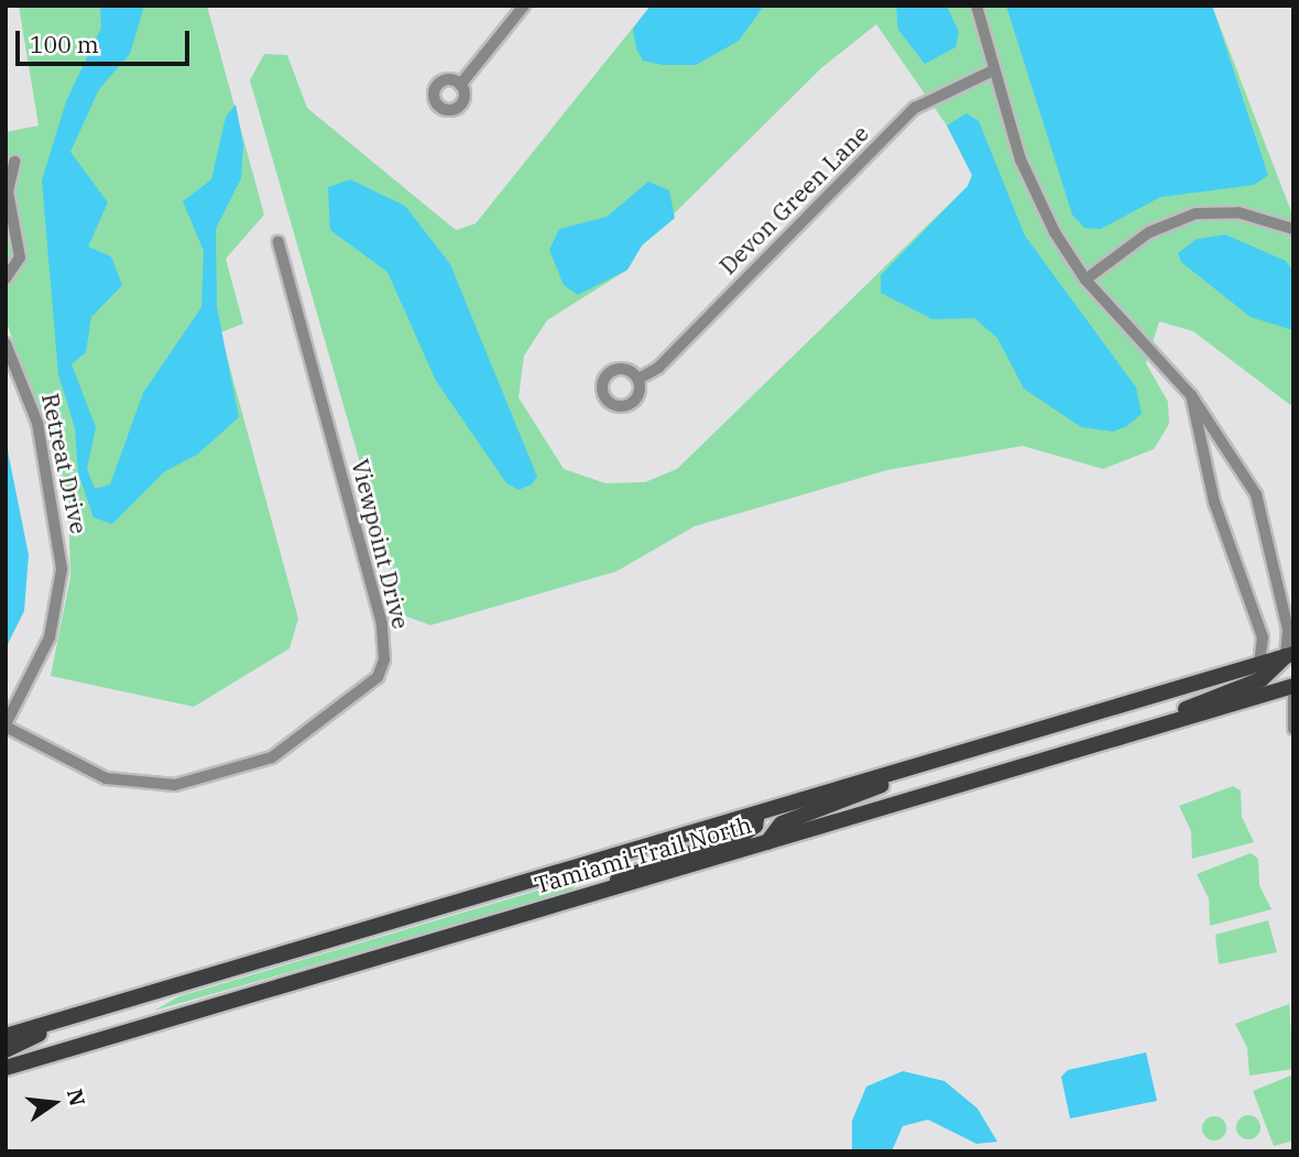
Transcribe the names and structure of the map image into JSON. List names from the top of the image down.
{
  "streets": {
    "main road": ["Tamiami Trail North"],
    "street": ["Devon Green Lane", "Retreat Drive", "Viewpoint Drive"]
  },
  "crossings": [
    ["Retreat Drive", "Viewpoint Drive"]
  ],
  "scale_bar": "100 m",
  "north": "right"
}
